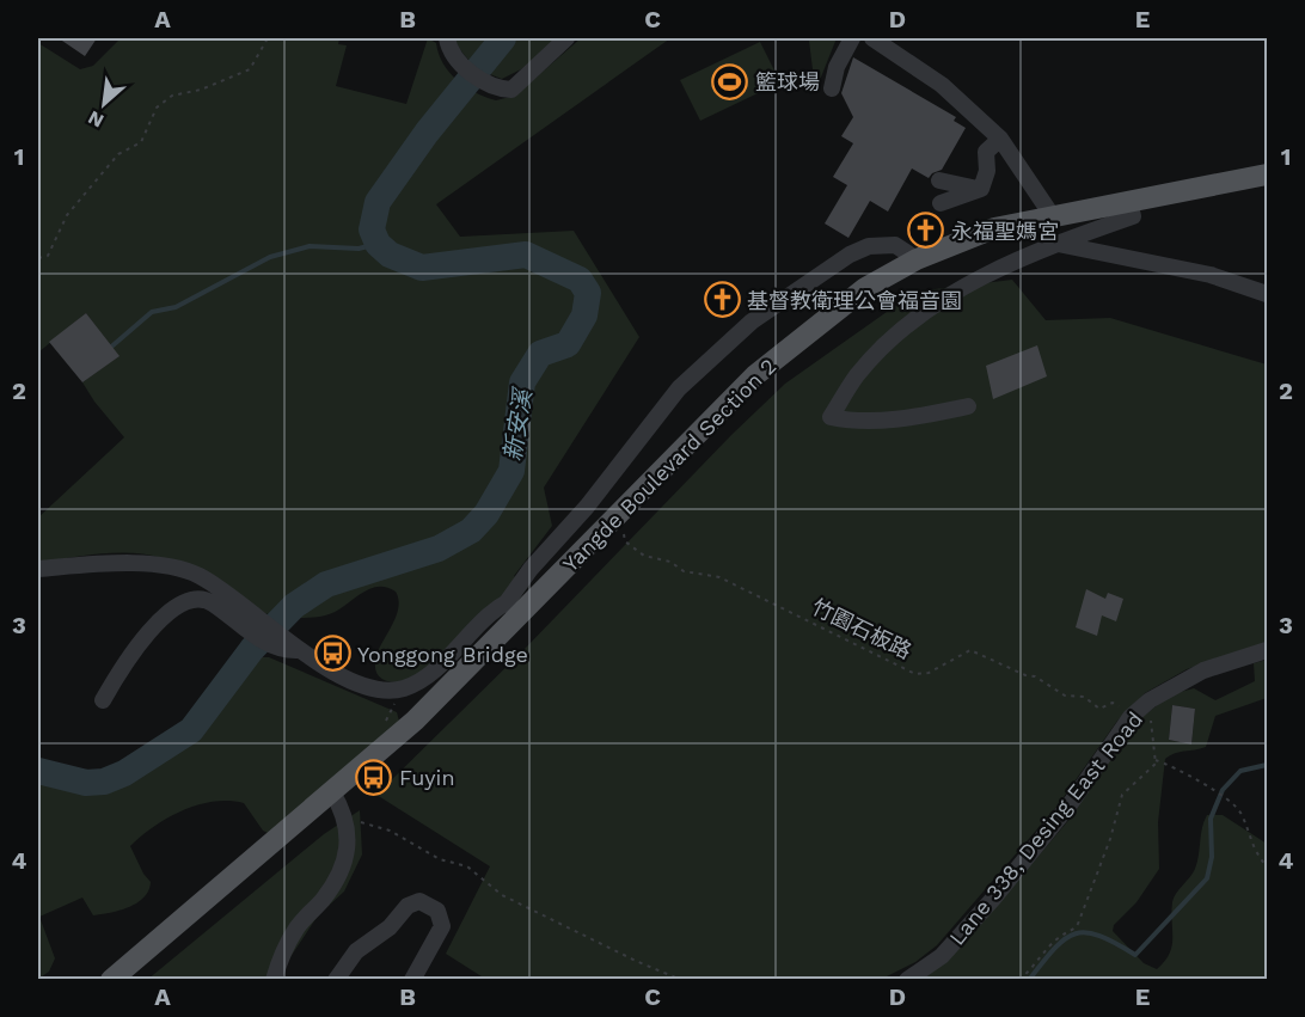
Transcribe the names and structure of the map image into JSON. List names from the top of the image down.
{
  "streets": {
    "main road": ["Yangde Boulevard Section 2"],
    "street": ["Lane 338, Desing East Road"],
    "path": ["竹園石板路"]
  },
  "crossings": [
    ["竹園石板路", "Lane 338, Desing East Road"]
  ],
  "water": ["新安溪"],
  "places": {
    "sports": ["籃球場"],
    "church": ["永福聖媽宮", "基督教衛理公會福音園"],
    "bus stop": ["Yonggong Bridge", "Fuyin"]
  },
  "north": "bottom left",
  "grid": {
    "columns": [
      "A",
      "B",
      "C",
      "D",
      "E"
    ],
    "rows": [
      "1",
      "2",
      "3",
      "4"
    ]
  }
}
